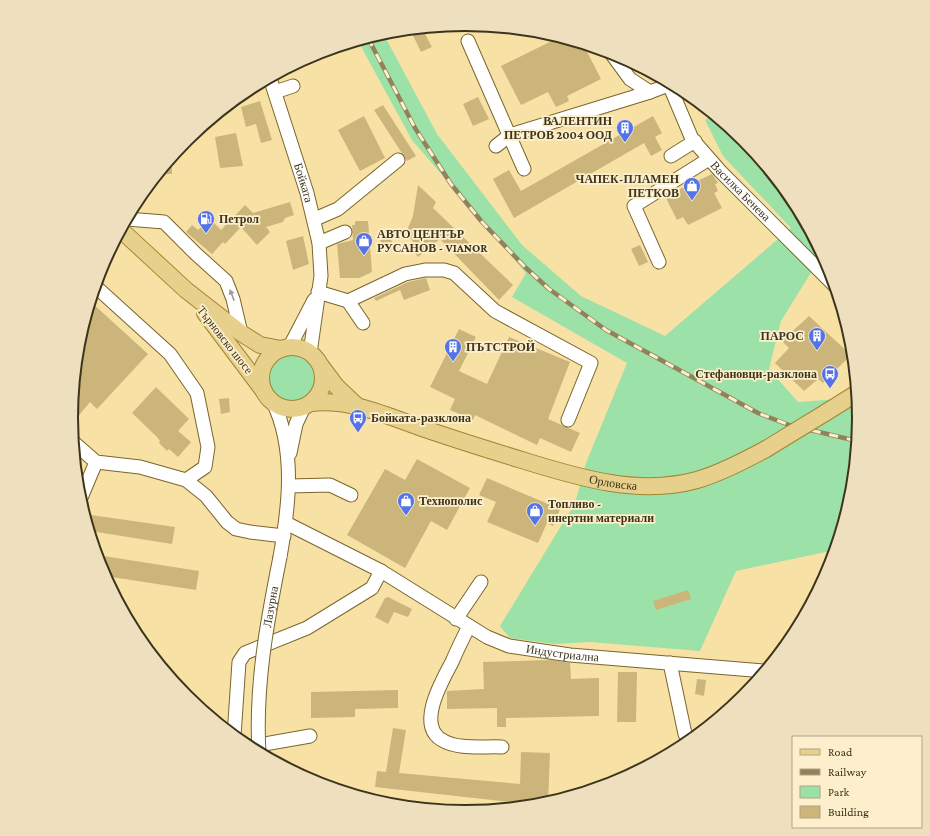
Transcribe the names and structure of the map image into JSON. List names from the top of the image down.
{
  "streets": {
    "main road": ["Търновско шосе", "Орловска"],
    "street": [
      "Бойката",
      "Василка Бенева",
      "Лазурна",
      "Индустриална"
    ]
  },
  "crossings": [
    ["Бойката", "Търновско шосе"],
    ["Бойката", "Орловска"],
    ["Бойката", "Лазурна"],
    ["Търновско шосе", "Орловска"],
    ["Търновско шосе", "Лазурна"],
    ["Орловска", "Лазурна"],
    ["Лазурна", "Индустриална"]
  ],
  "places": {
    "building": ["ВАЛЕНТИН ПЕТРОВ 2004 ООД", "ПАРОС", "ПЪТСТРОЙ"],
    "shop": [
      "ЧАПЕК-ПЛАМЕН ПЕТКОВ",
      "АВТО ЦЕНТЪР РУСАНОВ - VIANOR",
      "Технополис",
      "Топливо - инертни материали"
    ],
    "fuel station": ["Петрол"],
    "bus stop": ["Стефановци-разклона", "Бойката-разклона"]
  },
  "legend": [
    "Road",
    "Railway",
    "Park",
    "Building"
  ]
}
